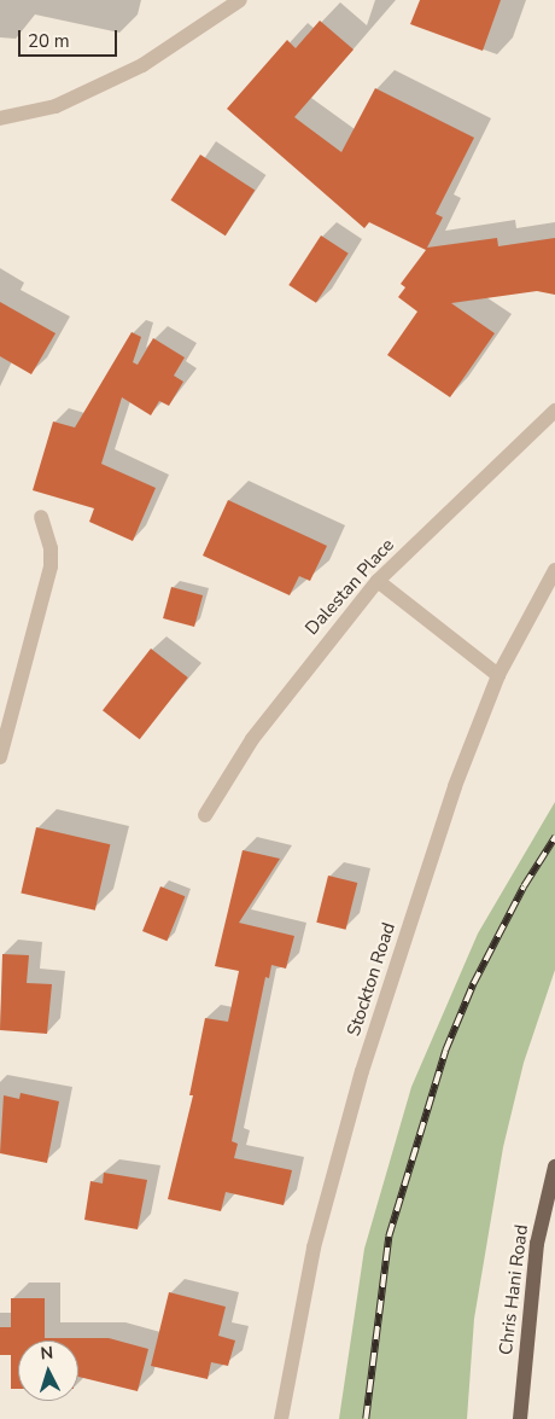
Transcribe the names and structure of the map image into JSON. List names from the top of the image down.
{
  "streets": {
    "main road": ["Chris Hani Road"],
    "street": ["Dalestan Place", "Stockton Road"]
  },
  "scale_bar": "20 m",
  "north": "top"
}
